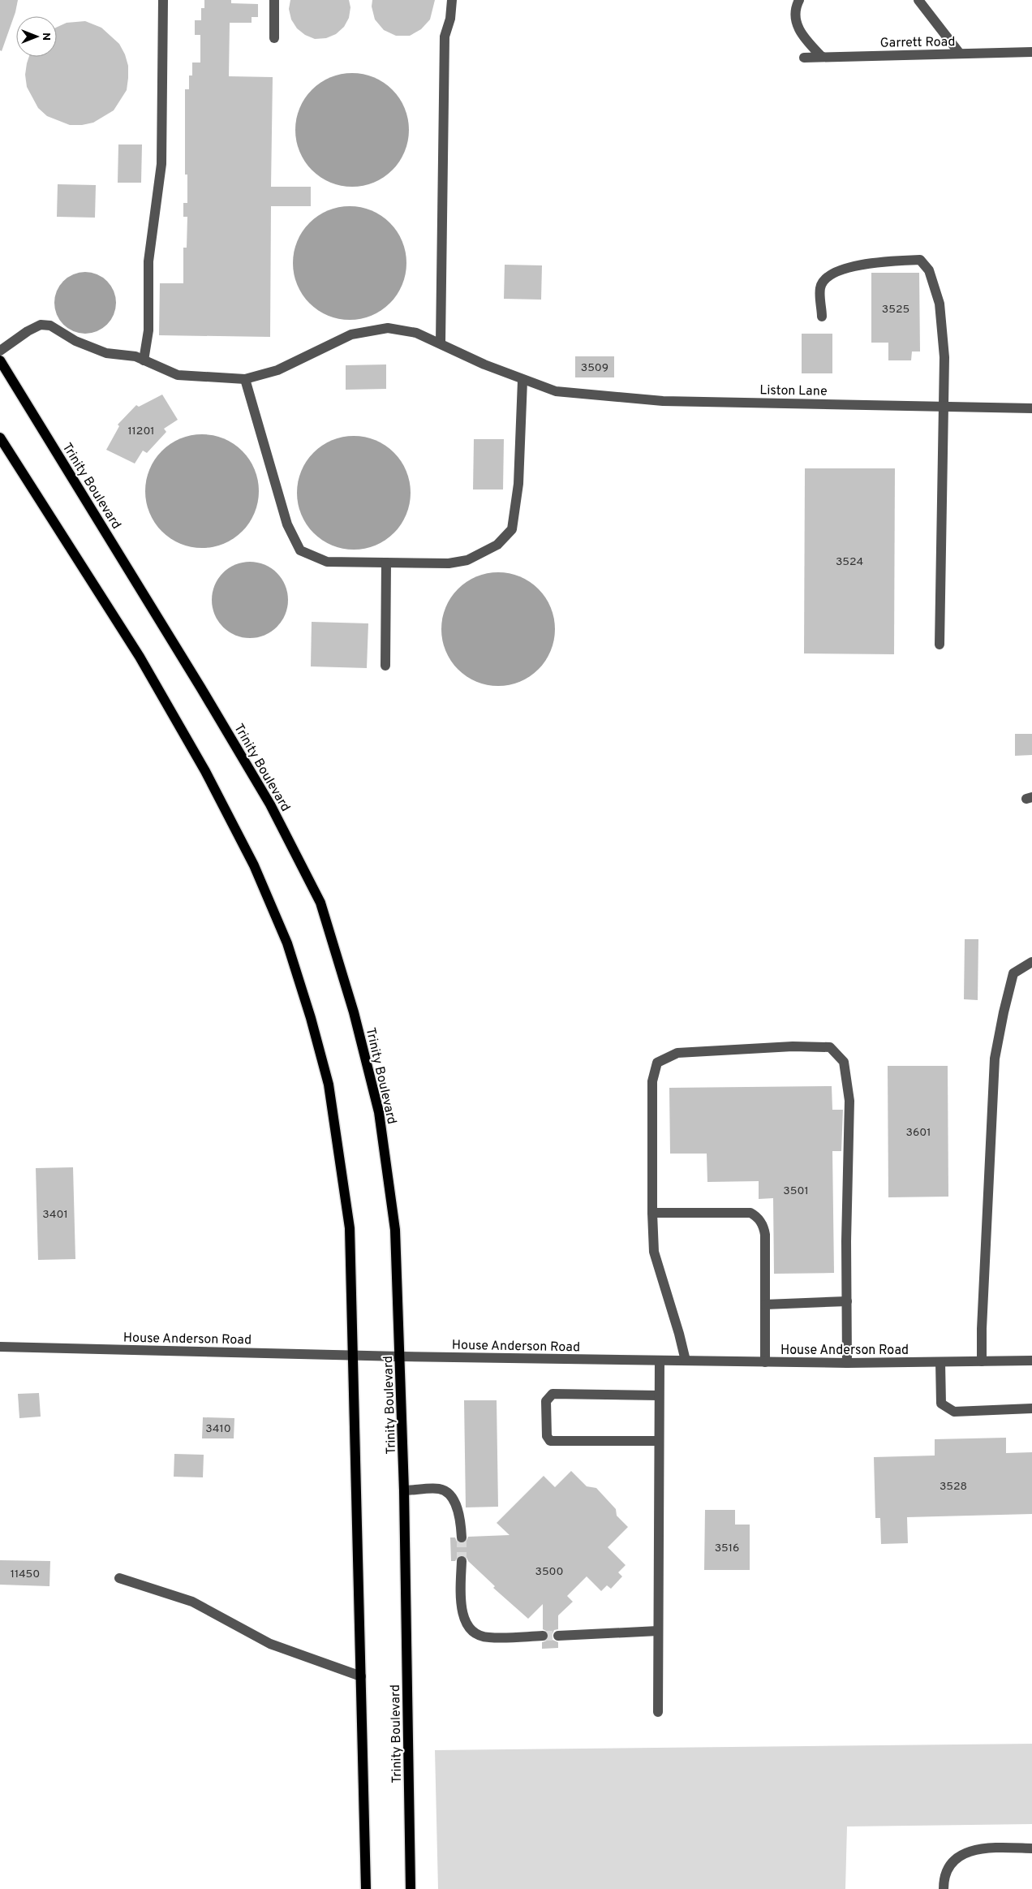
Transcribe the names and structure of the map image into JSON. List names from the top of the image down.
{
  "streets": {
    "main road": ["Trinity Boulevard"],
    "street": ["Garrett Road", "Liston Lane", "House Anderson Road"]
  },
  "crossings": [
    ["Trinity Boulevard", "House Anderson Road"]
  ],
  "house_numbers": [
    "3525",
    "3509",
    "11201",
    "3524",
    "3601",
    "3501",
    "3401",
    "3410",
    "3528",
    "3516",
    "3500",
    "11450"
  ],
  "north": "right"
}
